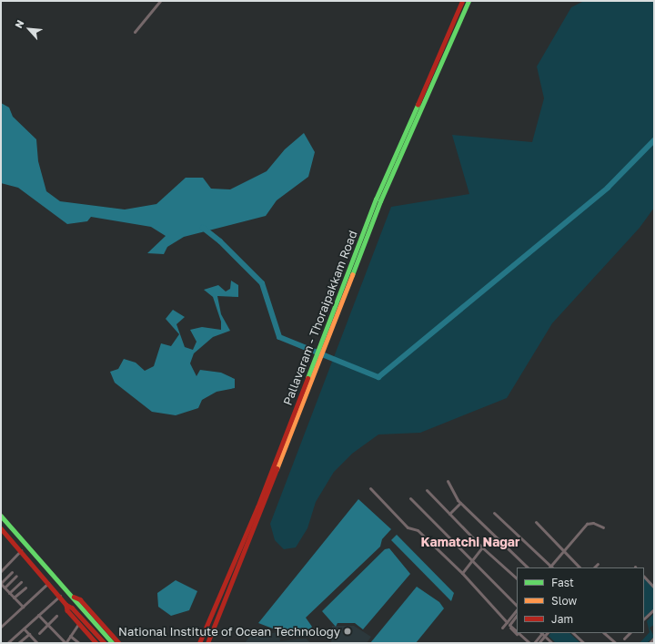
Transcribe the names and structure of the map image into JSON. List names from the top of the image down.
{
  "streets": {
    "main road": ["Pallavaram - Thoraipakkam Road"]
  },
  "districts": ["Kamatchi Nagar"],
  "places": ["National Institute of Ocean Technology"],
  "legend": ["Fast", "Slow", "Jam"],
  "north": "top left"
}
